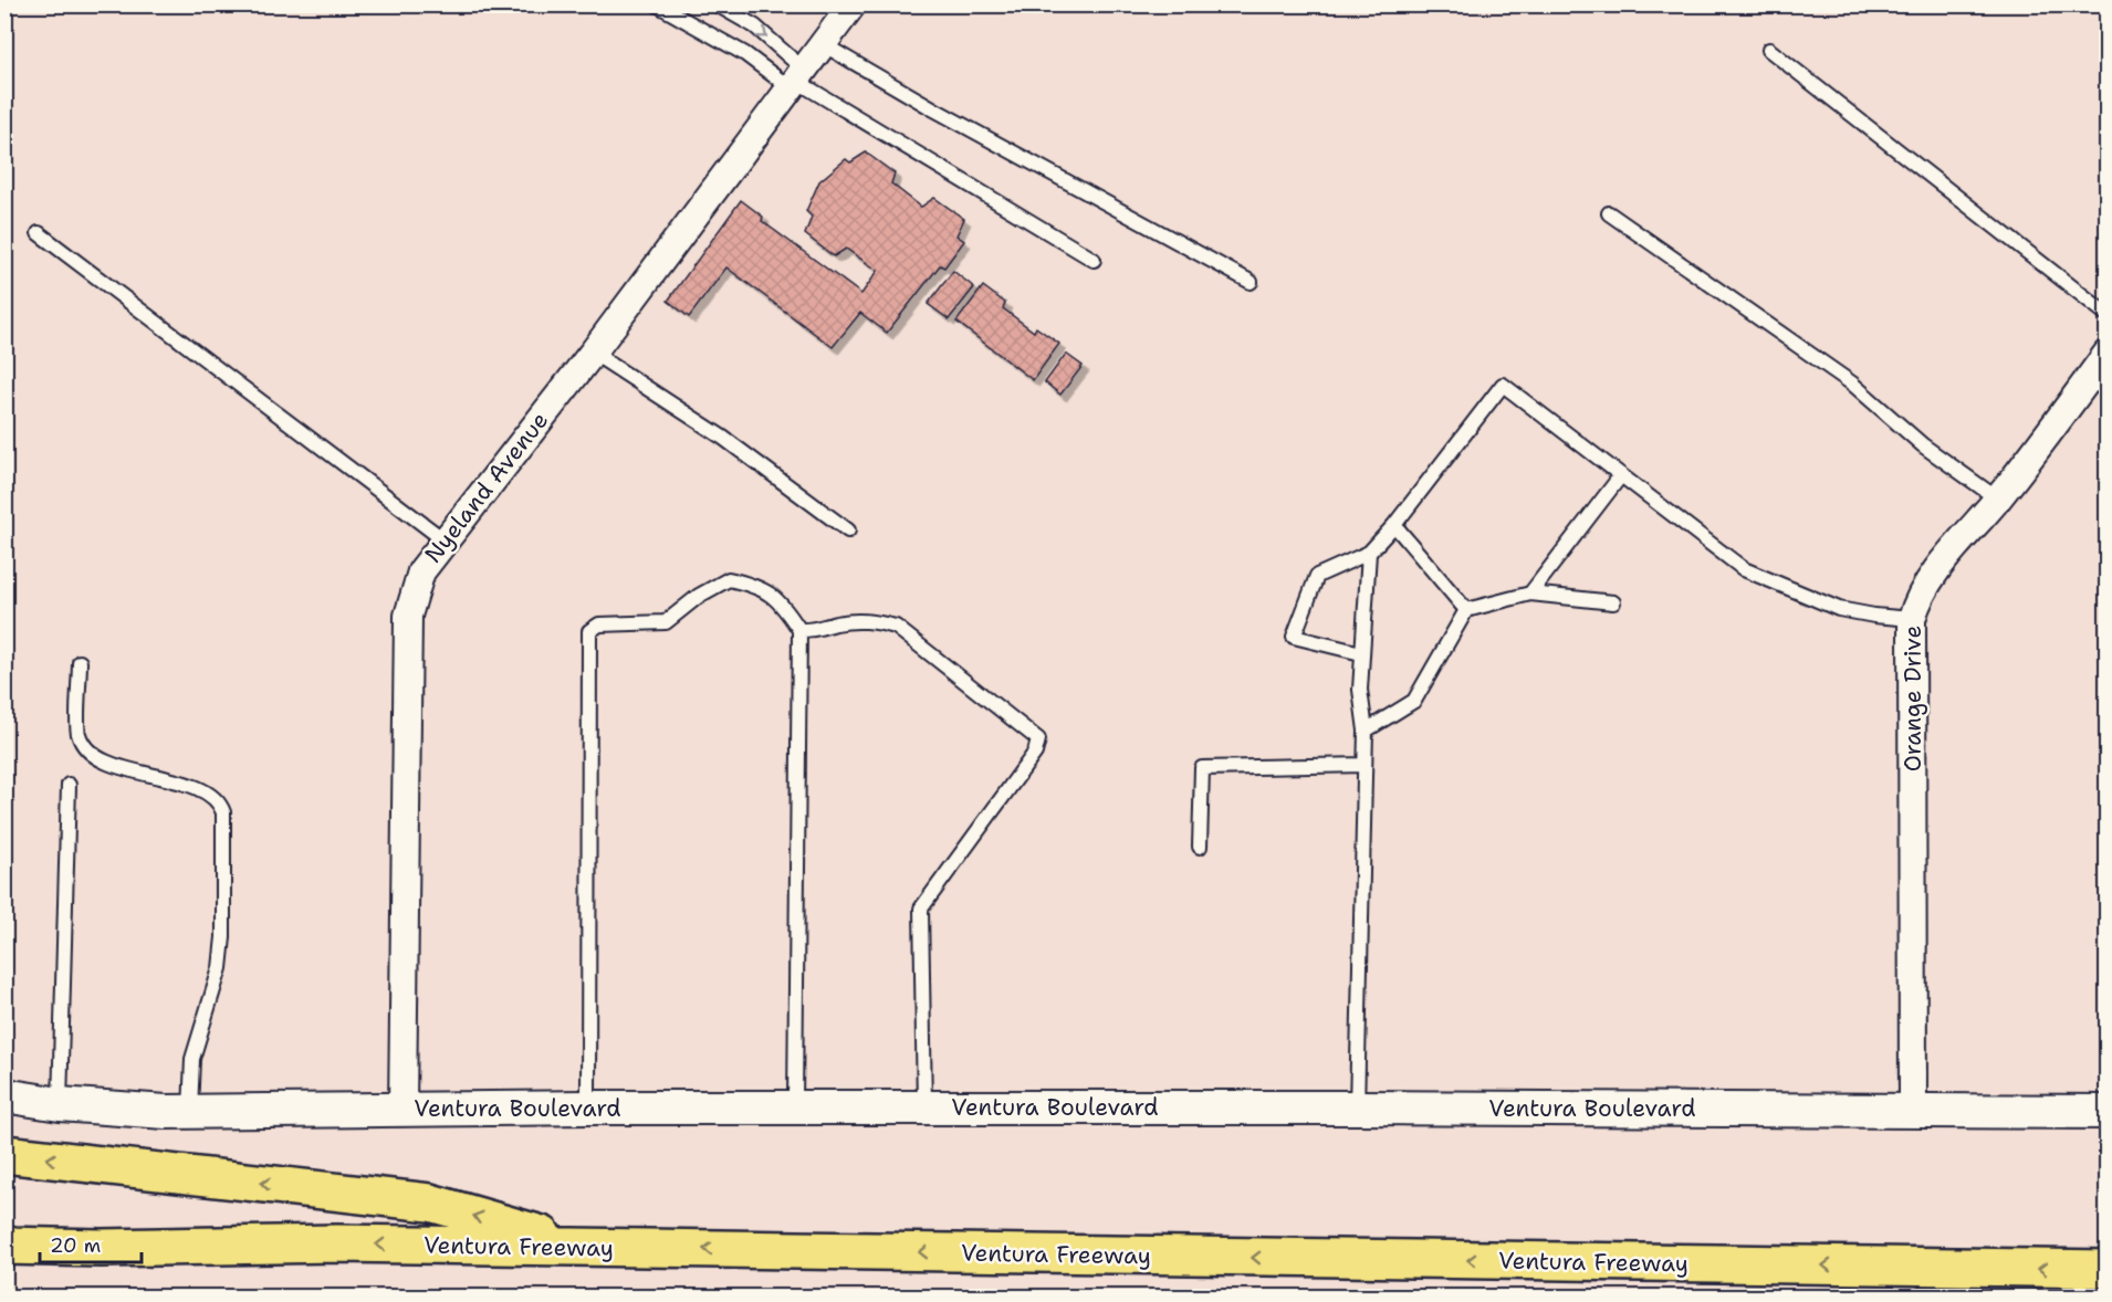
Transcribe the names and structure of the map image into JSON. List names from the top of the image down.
{
  "streets": {
    "highway": ["Ventura Freeway"],
    "street": ["Nyeland Avenue", "Orange Drive", "Ventura Boulevard"]
  },
  "crossings": [
    ["Nyeland Avenue", "Ventura Boulevard"],
    ["Orange Drive", "Ventura Boulevard"]
  ],
  "one_way": ["Ventura Freeway"],
  "scale_bar": "20 m"
}
